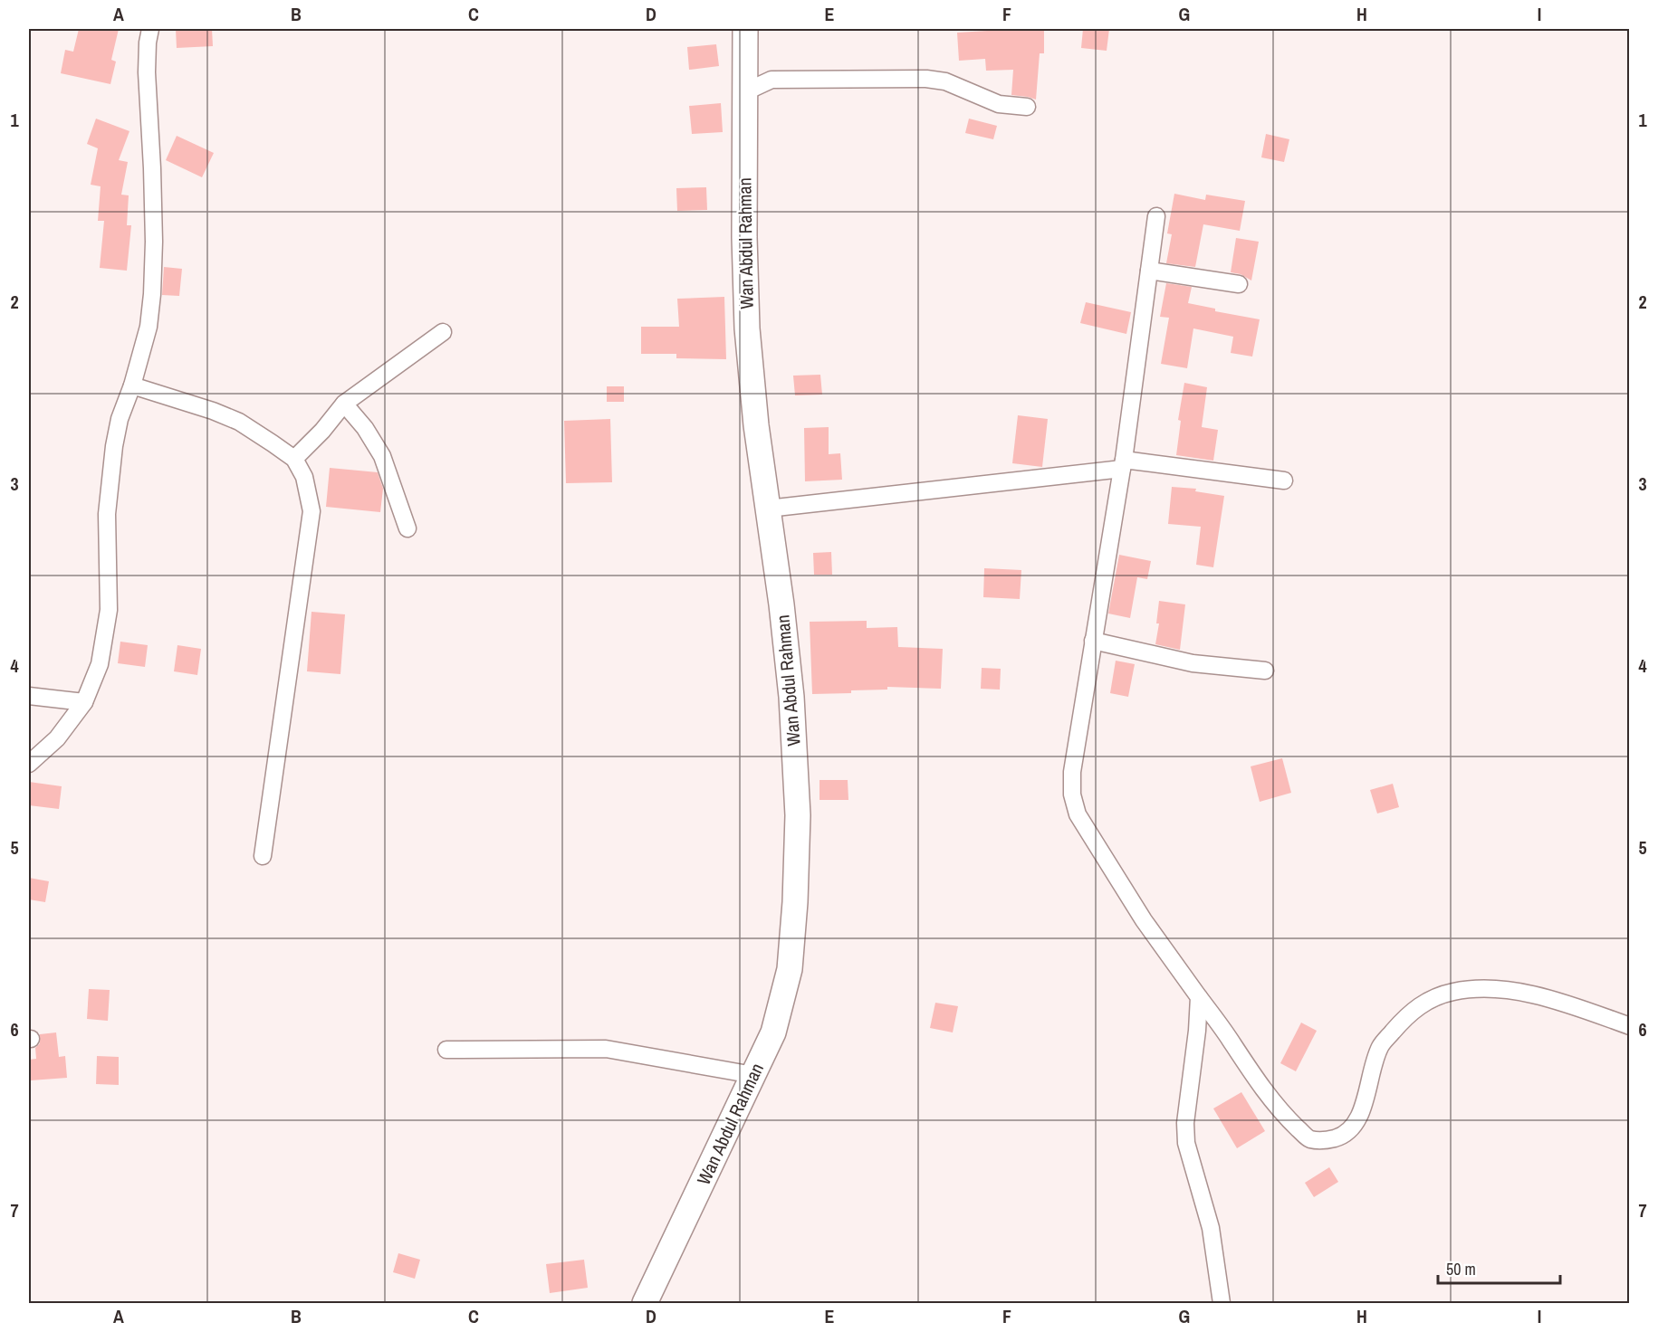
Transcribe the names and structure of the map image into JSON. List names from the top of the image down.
{
  "streets": {
    "street": ["Wan Abdul Rahman"]
  },
  "scale_bar": "50 m",
  "grid": {
    "columns": [
      "A",
      "B",
      "C",
      "D",
      "E",
      "F",
      "G",
      "H",
      "I"
    ],
    "rows": [
      "1",
      "2",
      "3",
      "4",
      "5",
      "6",
      "7"
    ]
  }
}
